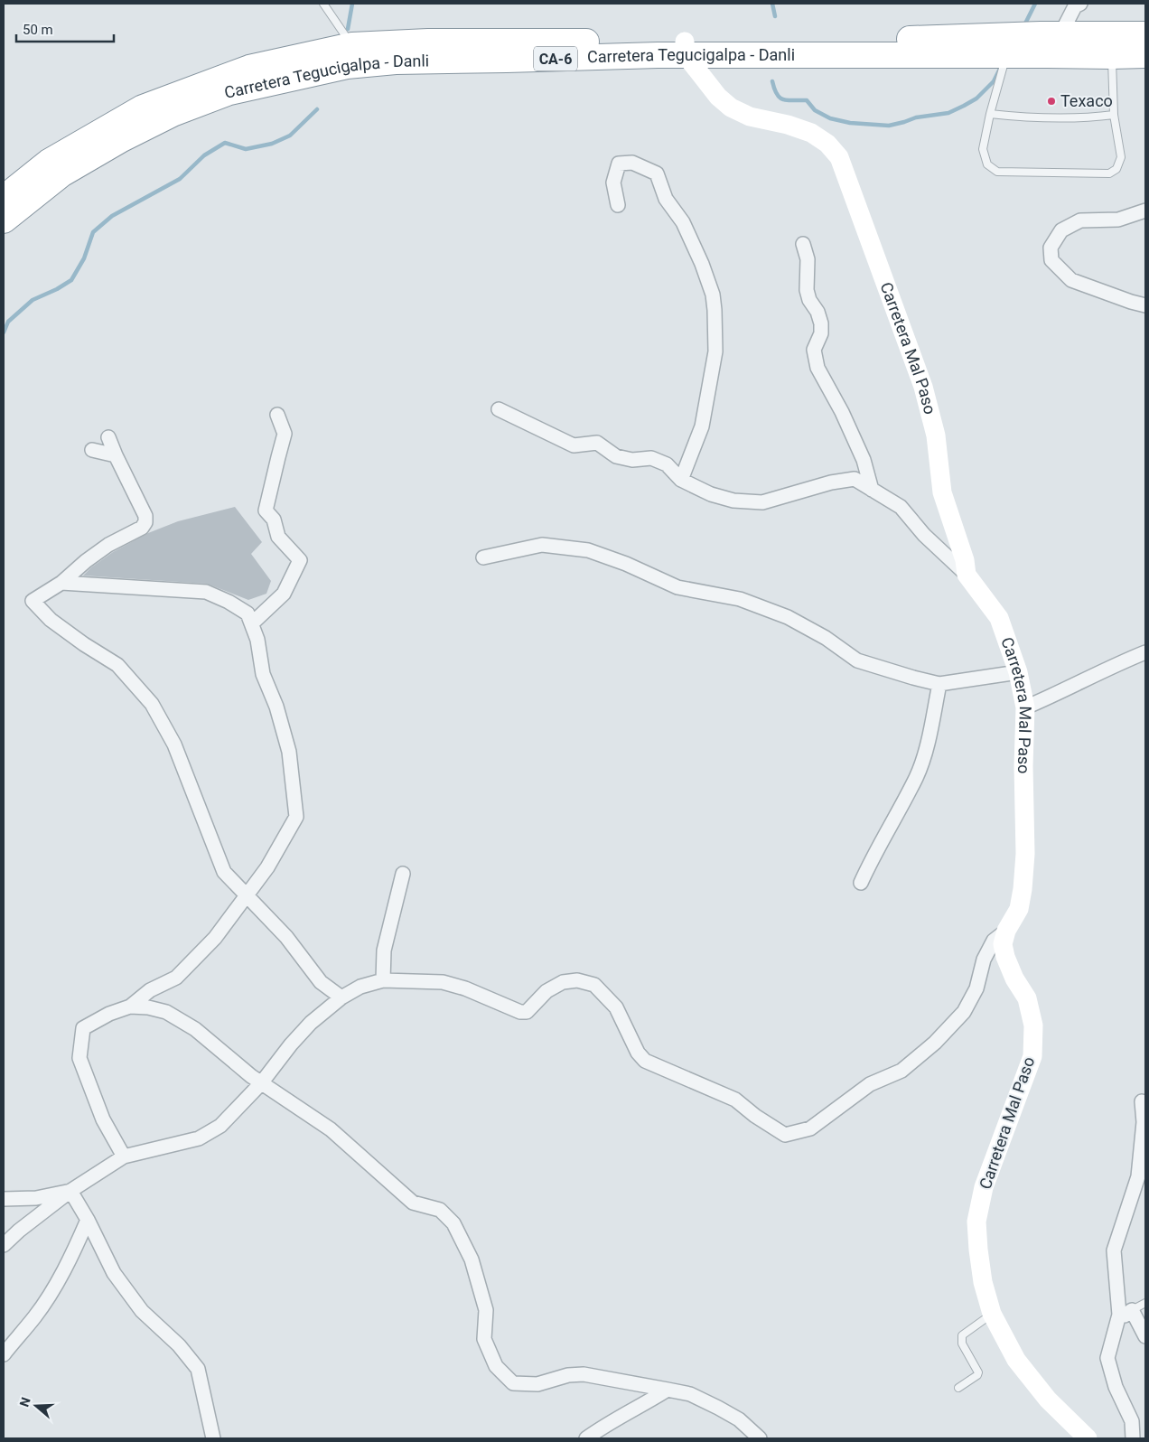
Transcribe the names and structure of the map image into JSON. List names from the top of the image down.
{
  "streets": {
    "highway": ["Carretera Tegucigalpa - Danli", "CA-6"],
    "street": ["Carretera Mal Paso"]
  },
  "crossings": [
    ["Carretera Tegucigalpa - Danli", "Carretera Mal Paso"]
  ],
  "places": ["Texaco"],
  "scale_bar": "50 m",
  "north": "left"
}
